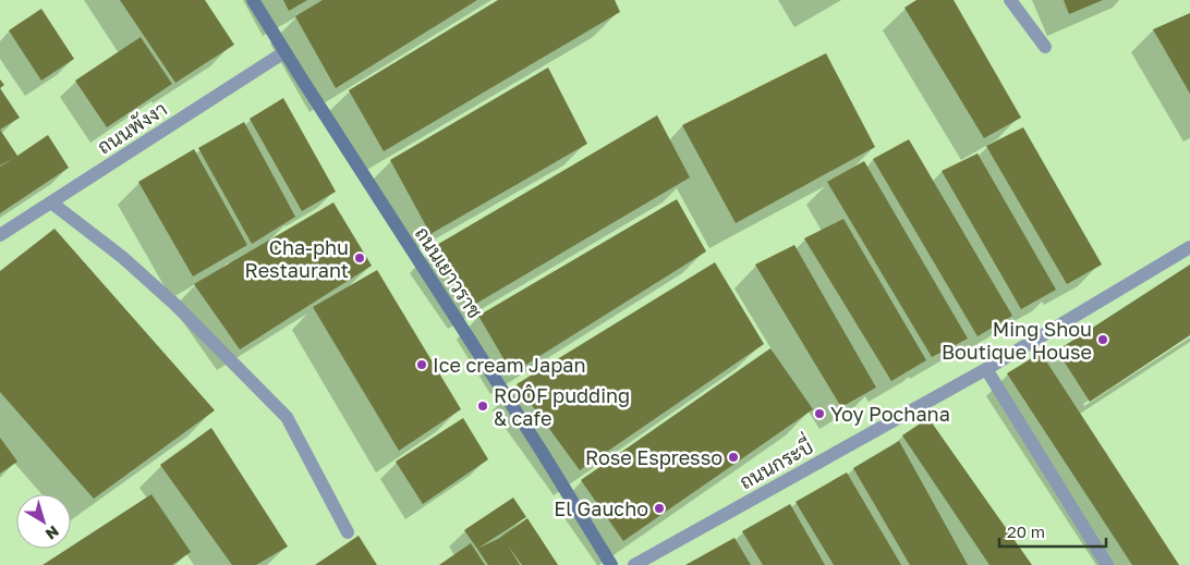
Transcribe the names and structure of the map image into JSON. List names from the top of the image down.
{
  "streets": {
    "main road": ["ถนนเยาวราช"],
    "street": ["ถนนพังงา", "ถนนกระบี่"]
  },
  "crossings": [
    ["ถนนพังงา", "ถนนเยาวราช"]
  ],
  "places": [
    "Cha-phu Restaurant",
    "Ming Shou Boutique House",
    "Ice cream Japan",
    "ROÔF pudding & cafe",
    "Yoy Pochana",
    "Rose Espresso",
    "El Gaucho"
  ],
  "scale_bar": "20 m",
  "north": "bottom right"
}
